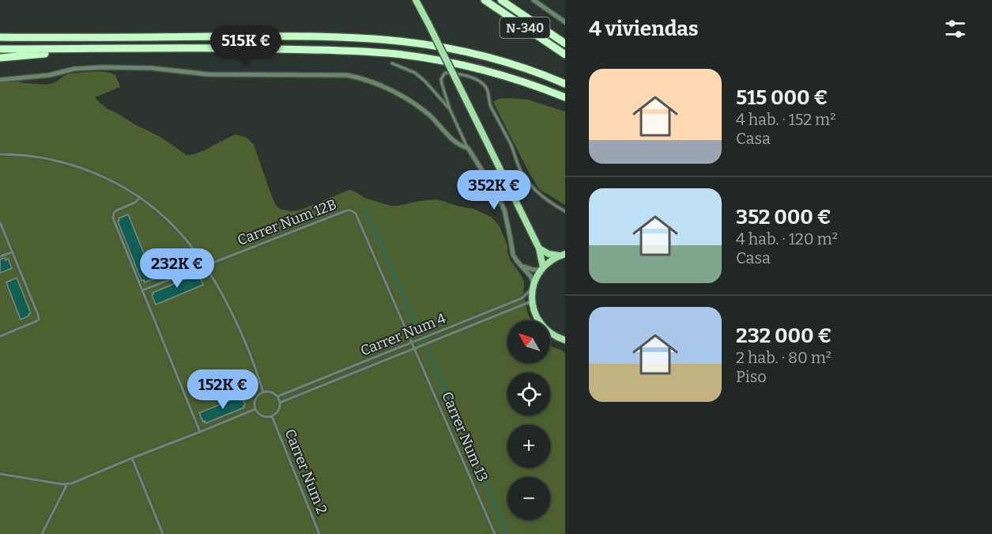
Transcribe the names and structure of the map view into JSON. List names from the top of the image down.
{
  "streets": {
    "highway": ["N-340"],
    "lane": [
      "Carrer Num 12B",
      "Carrer Num 4",
      "Carrer Num 13",
      "Carrer Num 2"
    ]
  },
  "crossings": [
    ["Carrer Num 12B", "Carrer Num 4"],
    ["Carrer Num 12B", "Carrer Num 13"],
    ["Carrer Num 4", "Carrer Num 13"],
    ["Carrer Num 4", "Carrer Num 2"]
  ],
  "north": "top left",
  "page": {
    "heading": "4 viviendas",
    "price": [
      "515K €",
      "352K €",
      "232K €",
      "152K €"
    ],
    "list": [
      {
        "name": "515 000 €",
        "note": "4 hab. · 152 m² · Casa"
      },
      {
        "name": "352 000 €",
        "note": "4 hab. · 120 m² · Casa"
      },
      {
        "name": "232 000 €",
        "note": "2 hab. · 80 m² · Piso"
      }
    ],
    "map_buttons": ["+", "−"]
  }
}
